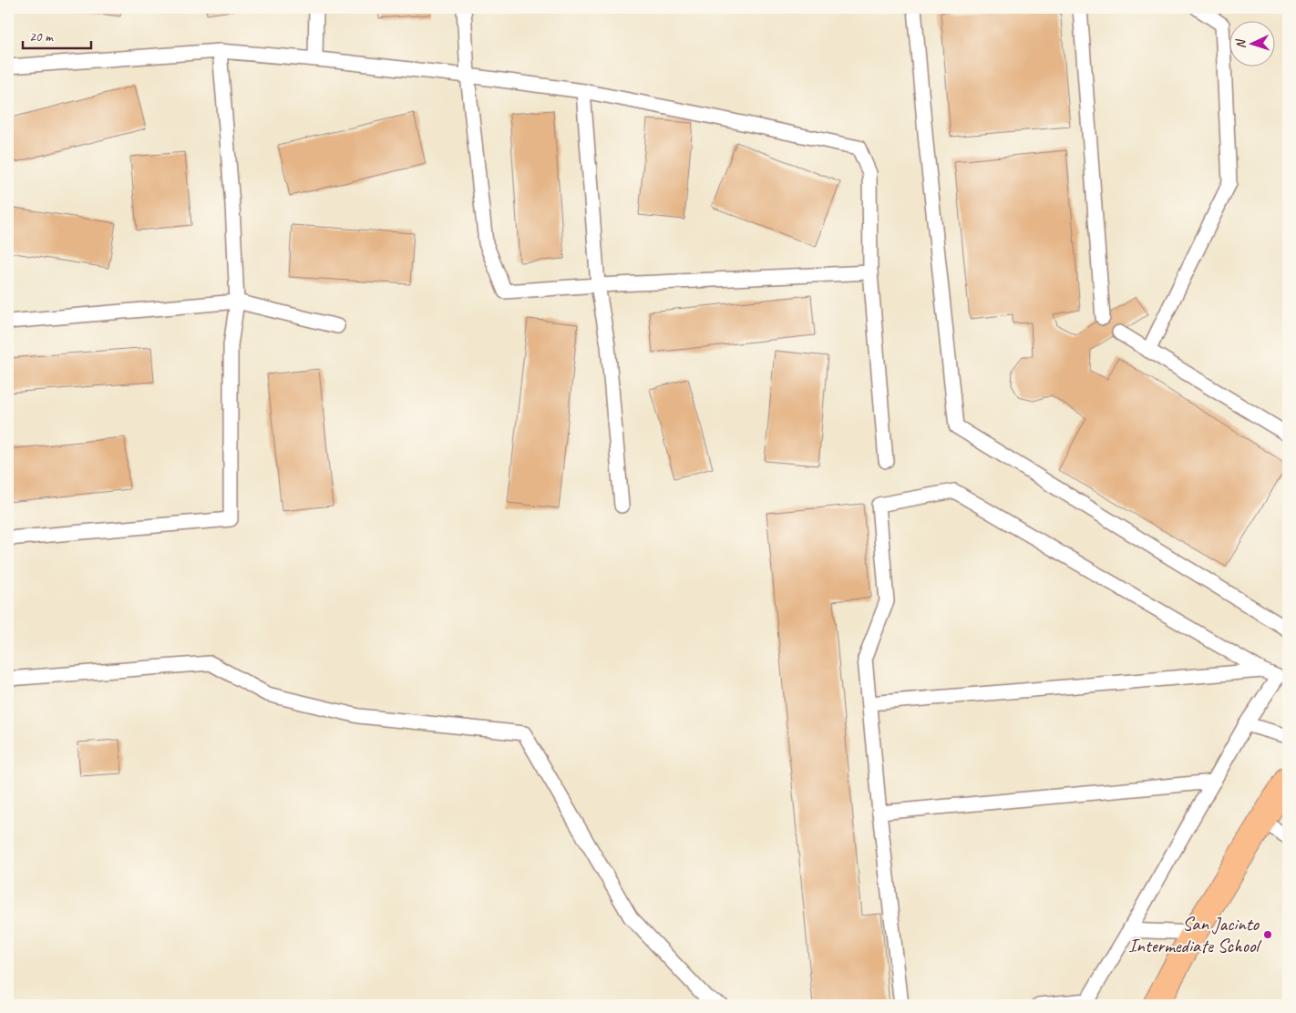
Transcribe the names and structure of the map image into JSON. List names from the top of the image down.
{
  "places": ["San Jacinto Intermediate School"],
  "scale_bar": "20 m",
  "north": "left"
}
